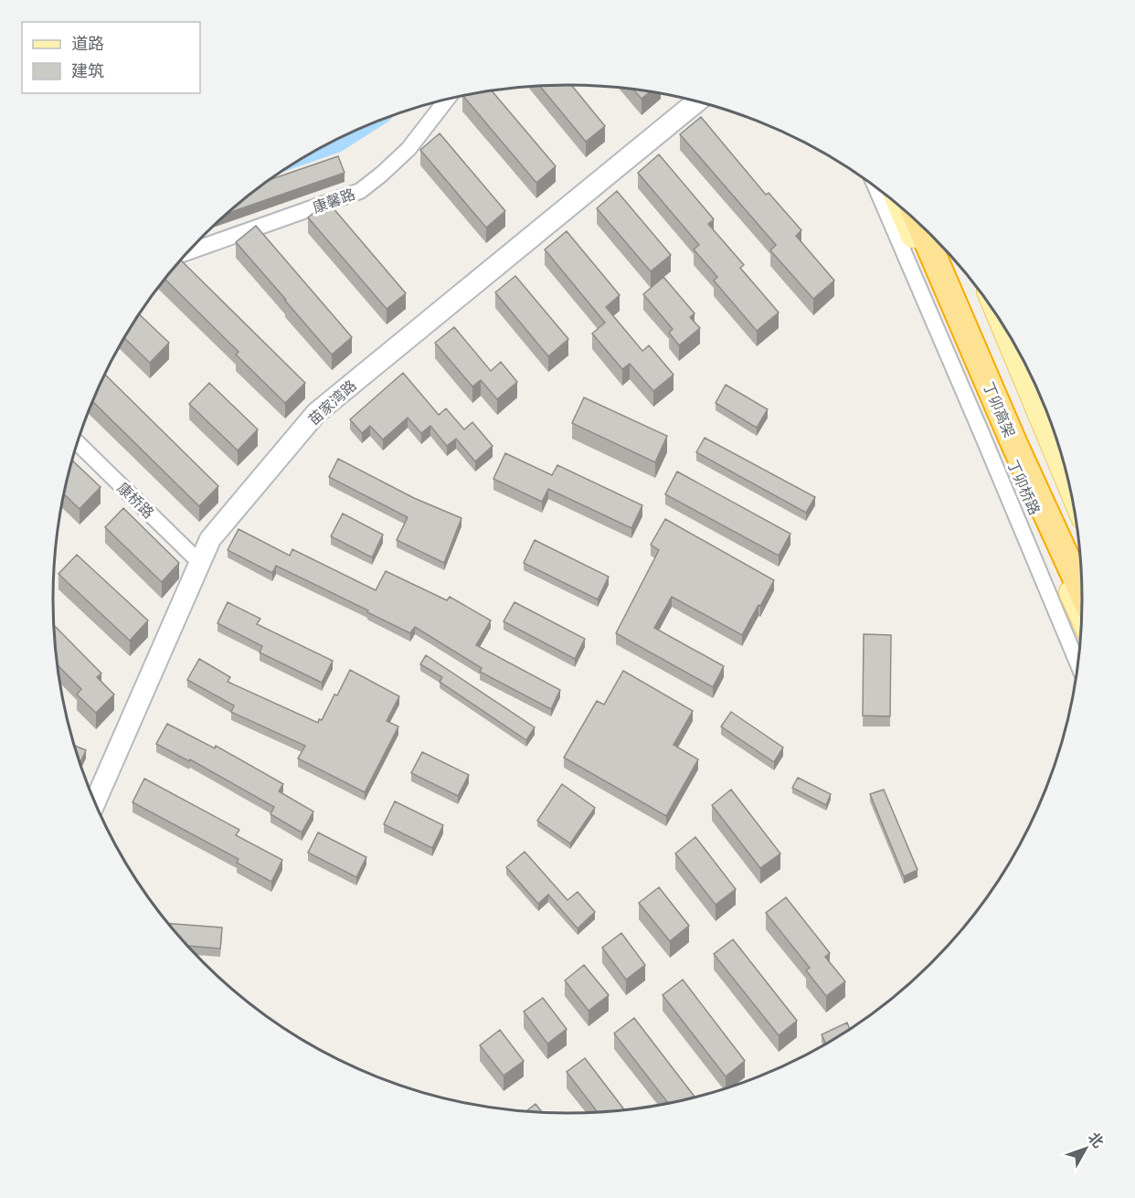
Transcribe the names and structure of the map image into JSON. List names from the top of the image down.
{
  "streets": {
    "highway": ["丁卯高架"],
    "main road": ["丁卯桥路"],
    "street": ["康馨路", "苗家湾路", "康桥路"]
  },
  "crossings": [
    ["苗家湾路", "康桥路"]
  ],
  "legend": ["道路", "建筑"],
  "north": "top right"
}
